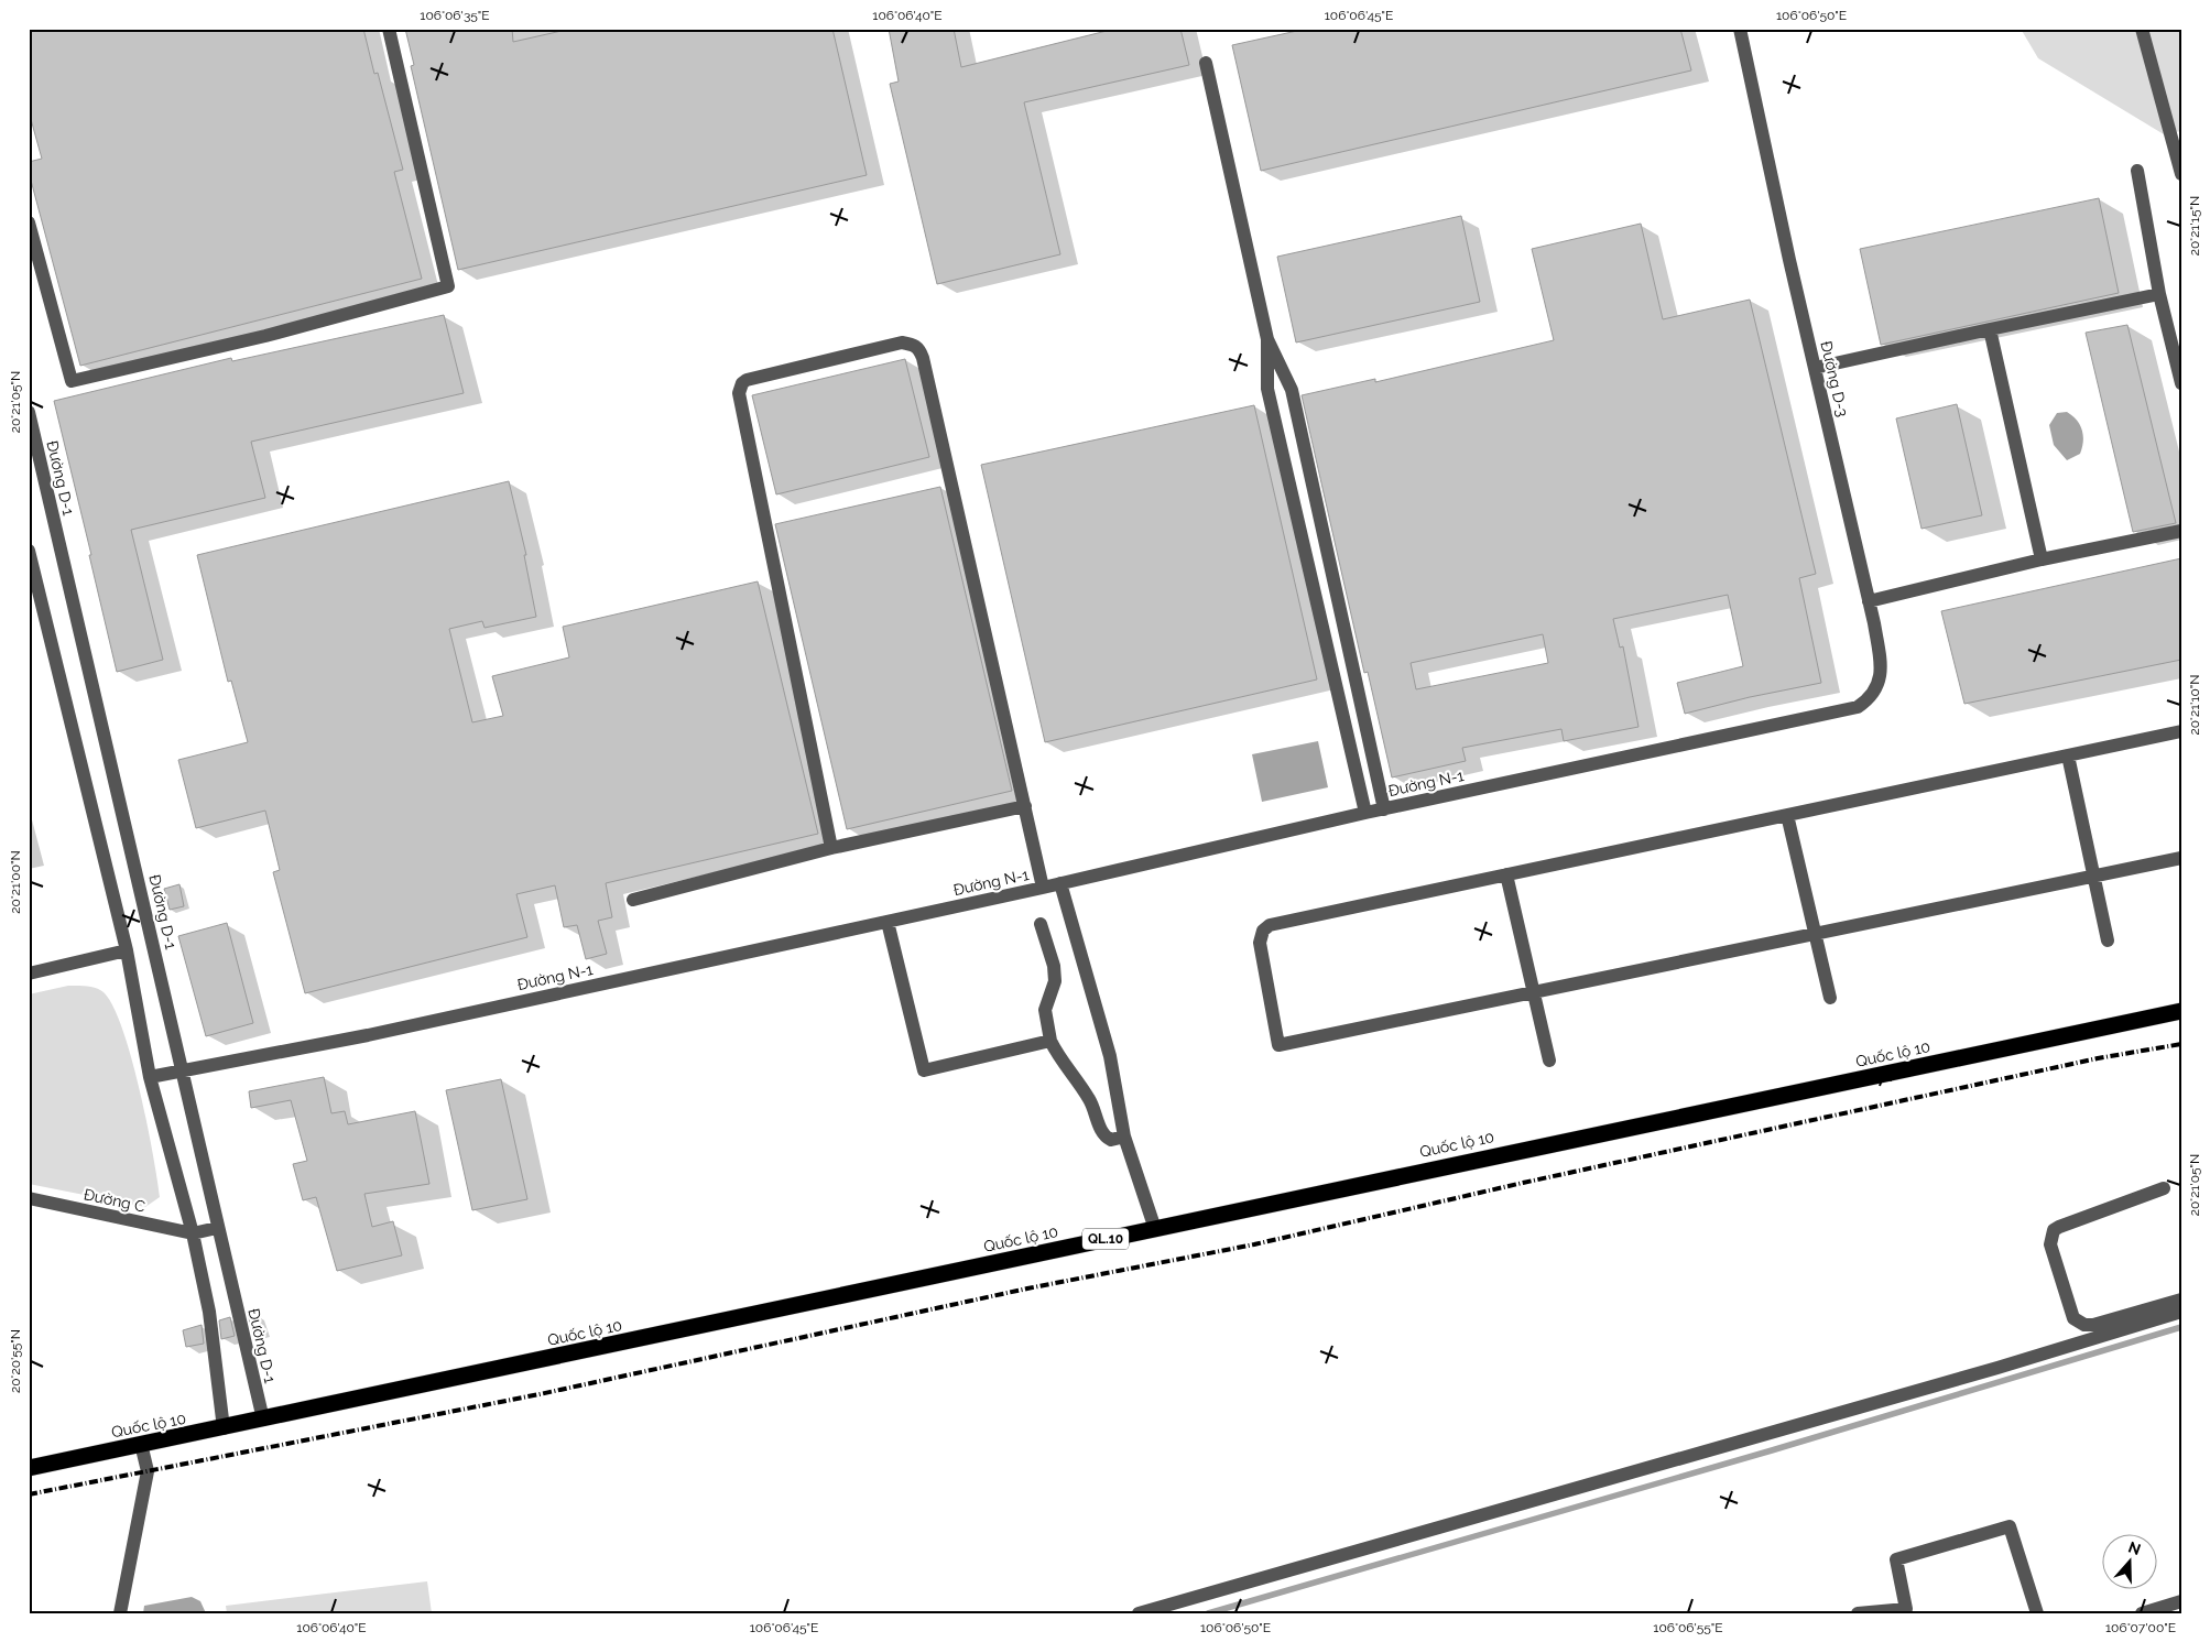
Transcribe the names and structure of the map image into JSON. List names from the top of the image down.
{
  "streets": {
    "highway": ["Quốc lộ 10", "QL.10"],
    "street": [
      "Đường D-3",
      "Đường D-1",
      "Đường N-1",
      "Đường C"
    ]
  },
  "crossings": [
    ["Đường D-3", "Đường N-1"],
    ["Đường D-1", "Đường N-1"],
    ["Đường D-1", "Quốc lộ 10"]
  ],
  "north": "top",
  "coordinates": [
    "106°06'35\"E",
    "106°06'40\"E",
    "106°06'45\"E",
    "106°06'50\"E",
    "20°21'15\"N",
    "20°21'05\"N",
    "20°21'10\"N",
    "20°21'00\"N",
    "20°20'55\"N",
    "106°06'55\"E",
    "106°07'00\"E"
  ]
}
